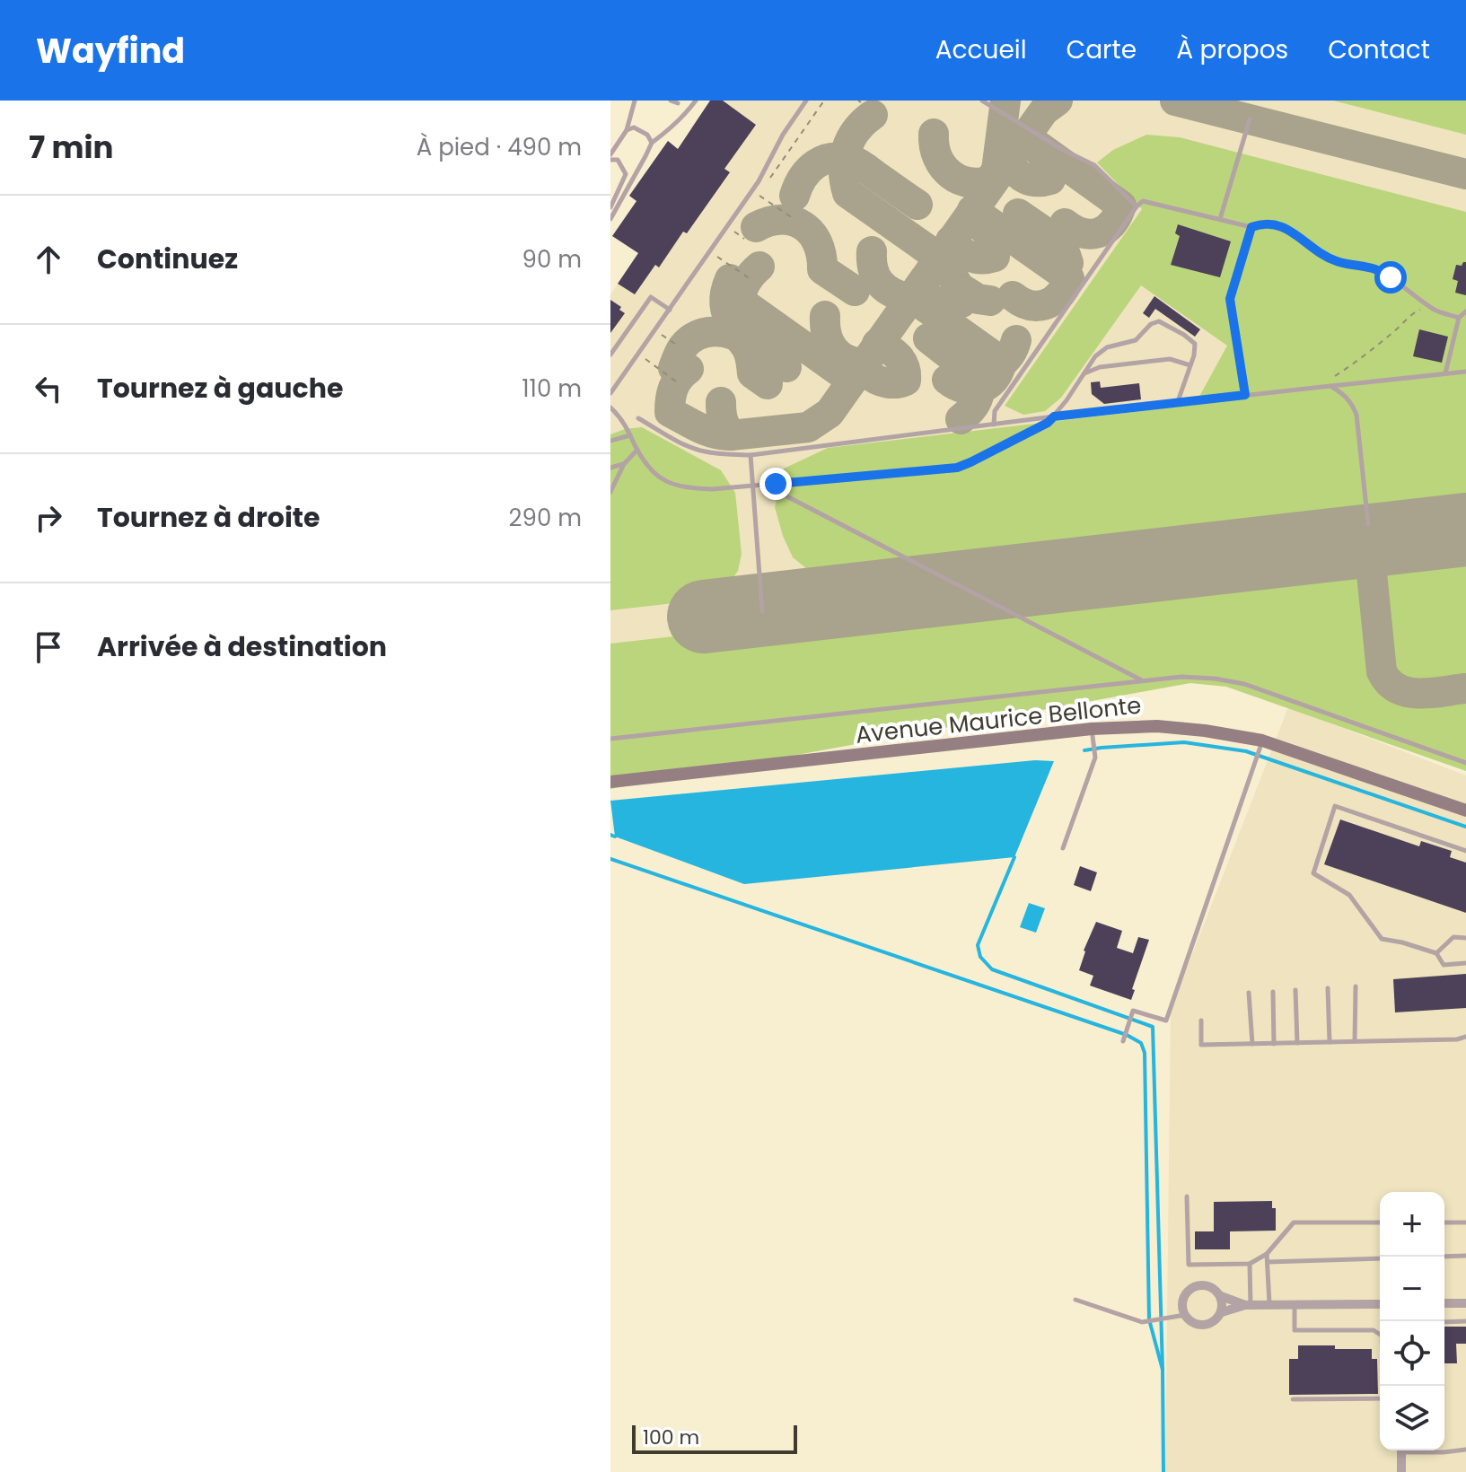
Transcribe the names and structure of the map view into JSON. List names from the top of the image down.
{
  "streets": {
    "street": ["Avenue Maurice Bellonte"]
  },
  "scale_bar": "100 m",
  "page": {
    "header": "Wayfind",
    "nav": [
      "Accueil",
      "Carte",
      "À propos",
      "Contact"
    ],
    "heading": ["7 min", "À pied · 490 m"],
    "list": [
      ["Continuez", "90 m"],
      ["Tournez à gauche", "110 m"],
      ["Tournez à droite", "290 m"],
      "Arrivée à destination"
    ],
    "map_buttons": ["+", "−"],
    "scale": "100 m"
  }
}
